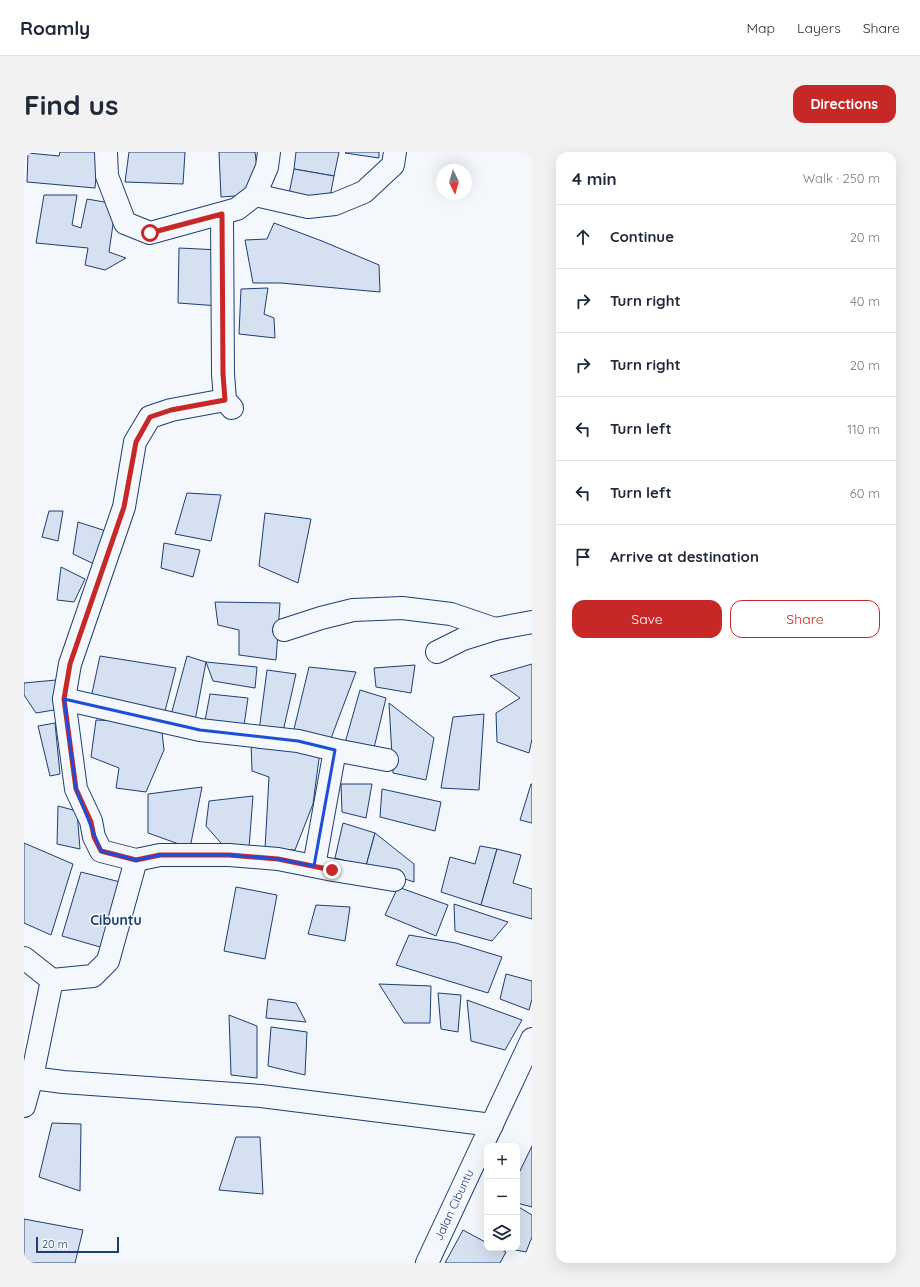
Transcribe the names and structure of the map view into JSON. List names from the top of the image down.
{
  "streets": {
    "street": ["Jalan Cibuntu"]
  },
  "districts": ["Cibuntu"],
  "scale_bar": "20 m",
  "north": "bottom",
  "page": {
    "header": "Roamly",
    "nav": ["Map", "Layers", "Share"],
    "buttons": [
      "Directions",
      ["Save", "Share"]
    ],
    "title": "Find us",
    "heading": ["4 min", "Walk · 250 m"],
    "list": [
      ["Continue", "20 m"],
      ["Turn right", "40 m"],
      ["Turn right", "20 m"],
      ["Turn left", "110 m"],
      ["Turn left", "60 m"],
      "Arrive at destination"
    ],
    "map_buttons": ["+", "−"],
    "scale": "20 m"
  }
}
